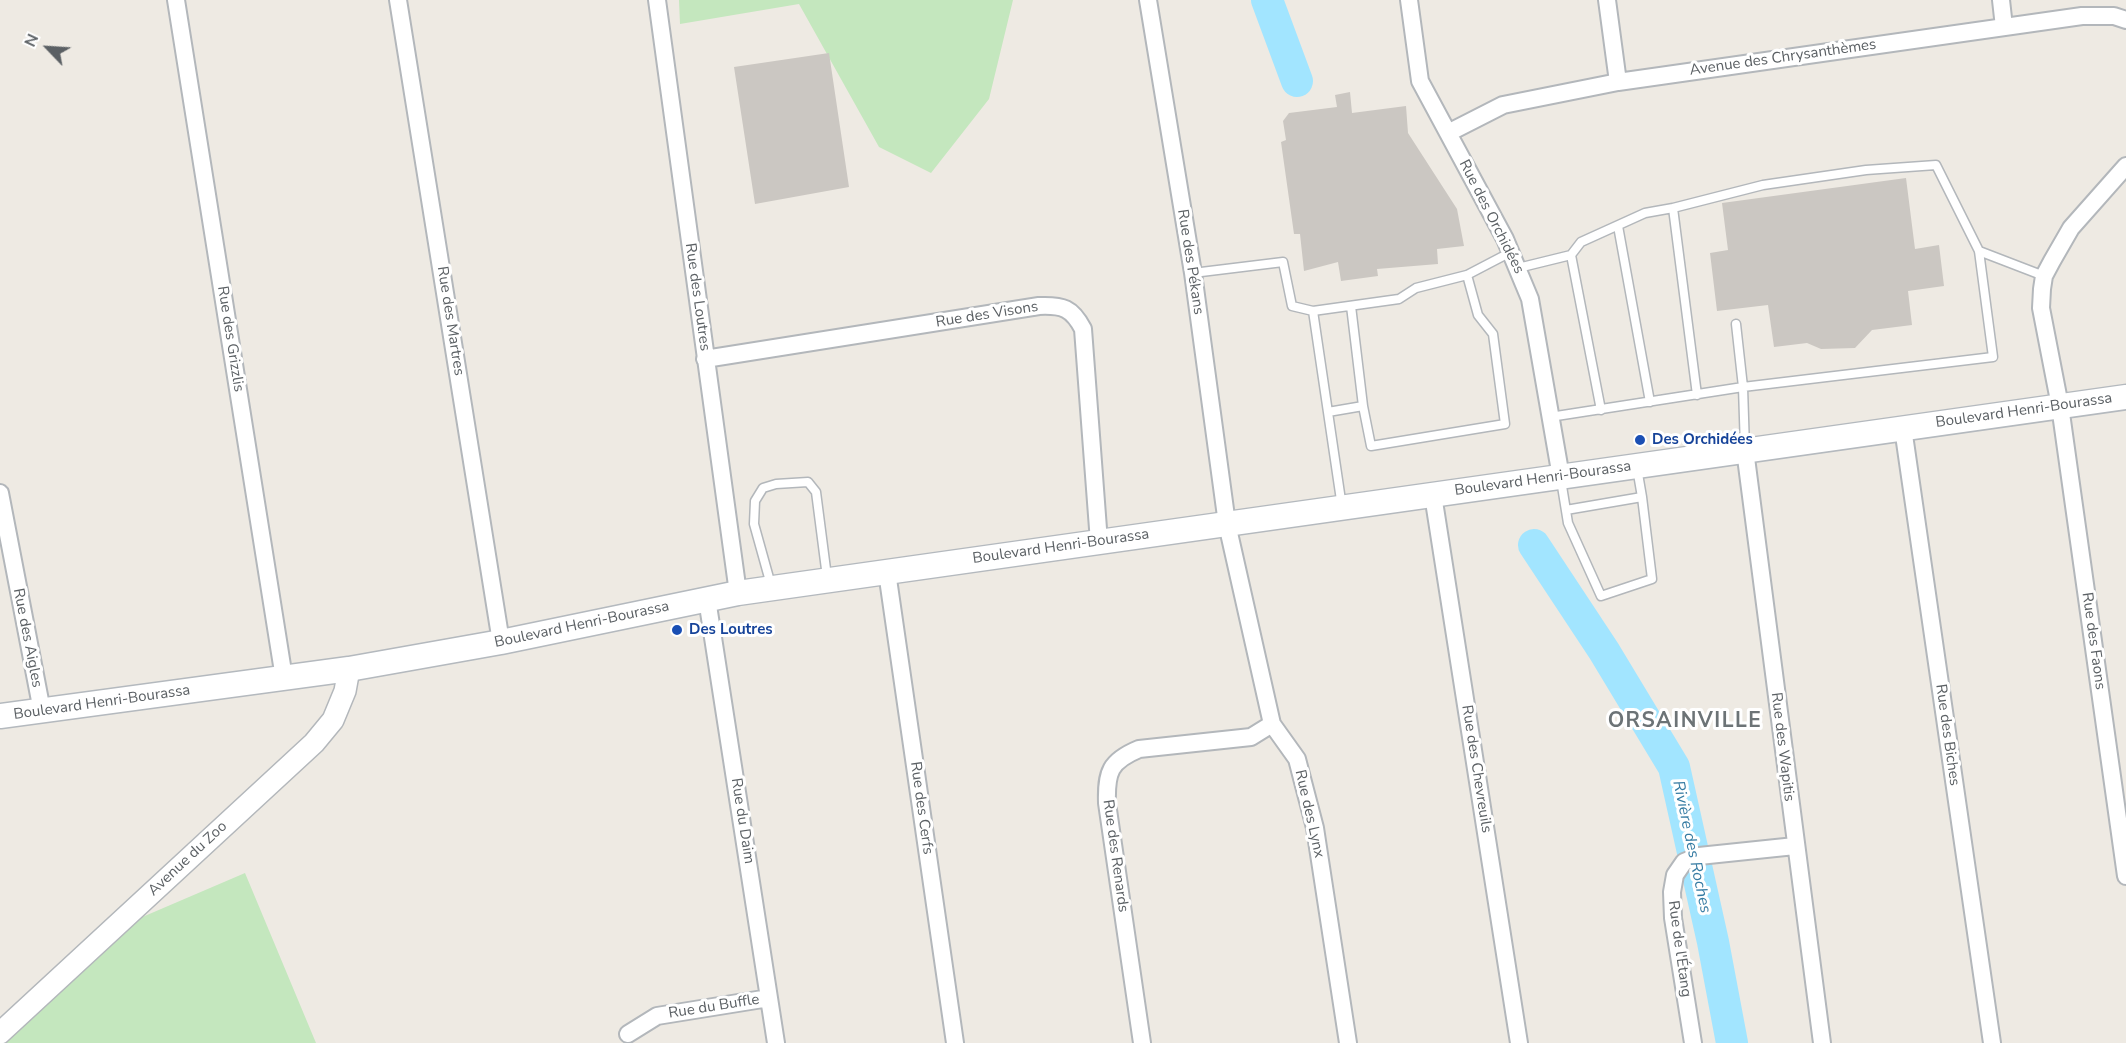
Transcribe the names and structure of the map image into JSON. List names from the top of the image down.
{
  "streets": {
    "main road": ["Boulevard Henri-Bourassa"],
    "street": [
      "Avenue des Chrysanthèmes",
      "Rue des Orchidées",
      "Rue des Pékans",
      "Rue des Loutres",
      "Rue des Visons",
      "Rue des Martres",
      "Rue des Grizzlis",
      "Rue des Aigles",
      "Rue des Faons",
      "Rue des Biches",
      "Rue des Wapitis",
      "Rue des Chevreuils",
      "Rue des Cerfs",
      "Rue des Lynx",
      "Rue du Daim",
      "Rue des Renards",
      "Avenue du Zoo",
      "Rue de l'Étang",
      "Rue du Buffle"
    ]
  },
  "crossings": [
    ["Avenue des Chrysanthèmes", "Rue des Orchidées"],
    ["Rue des Orchidées", "Boulevard Henri-Bourassa"],
    ["Rue des Pékans", "Boulevard Henri-Bourassa"],
    ["Rue des Pékans", "Rue des Lynx"],
    ["Rue des Loutres", "Rue des Visons"],
    ["Rue des Loutres", "Boulevard Henri-Bourassa"],
    ["Rue des Visons", "Boulevard Henri-Bourassa"],
    ["Rue des Martres", "Boulevard Henri-Bourassa"],
    ["Rue des Grizzlis", "Boulevard Henri-Bourassa"],
    ["Boulevard Henri-Bourassa", "Rue des Aigles"],
    ["Boulevard Henri-Bourassa", "Rue des Faons"],
    ["Boulevard Henri-Bourassa", "Rue des Biches"],
    ["Boulevard Henri-Bourassa", "Rue des Wapitis"],
    ["Boulevard Henri-Bourassa", "Rue des Chevreuils"],
    ["Boulevard Henri-Bourassa", "Rue des Cerfs"],
    ["Boulevard Henri-Bourassa", "Rue des Lynx"],
    ["Boulevard Henri-Bourassa", "Rue du Daim"],
    ["Boulevard Henri-Bourassa", "Avenue du Zoo"],
    ["Rue des Wapitis", "Rue de l'Étang"],
    ["Rue des Lynx", "Rue des Renards"],
    ["Rue du Daim", "Rue du Buffle"]
  ],
  "districts": ["ORSAINVILLE"],
  "water": ["Rivière des Roches"],
  "places": ["Des Orchidées", "Des Loutres"],
  "north": "top left"
}
